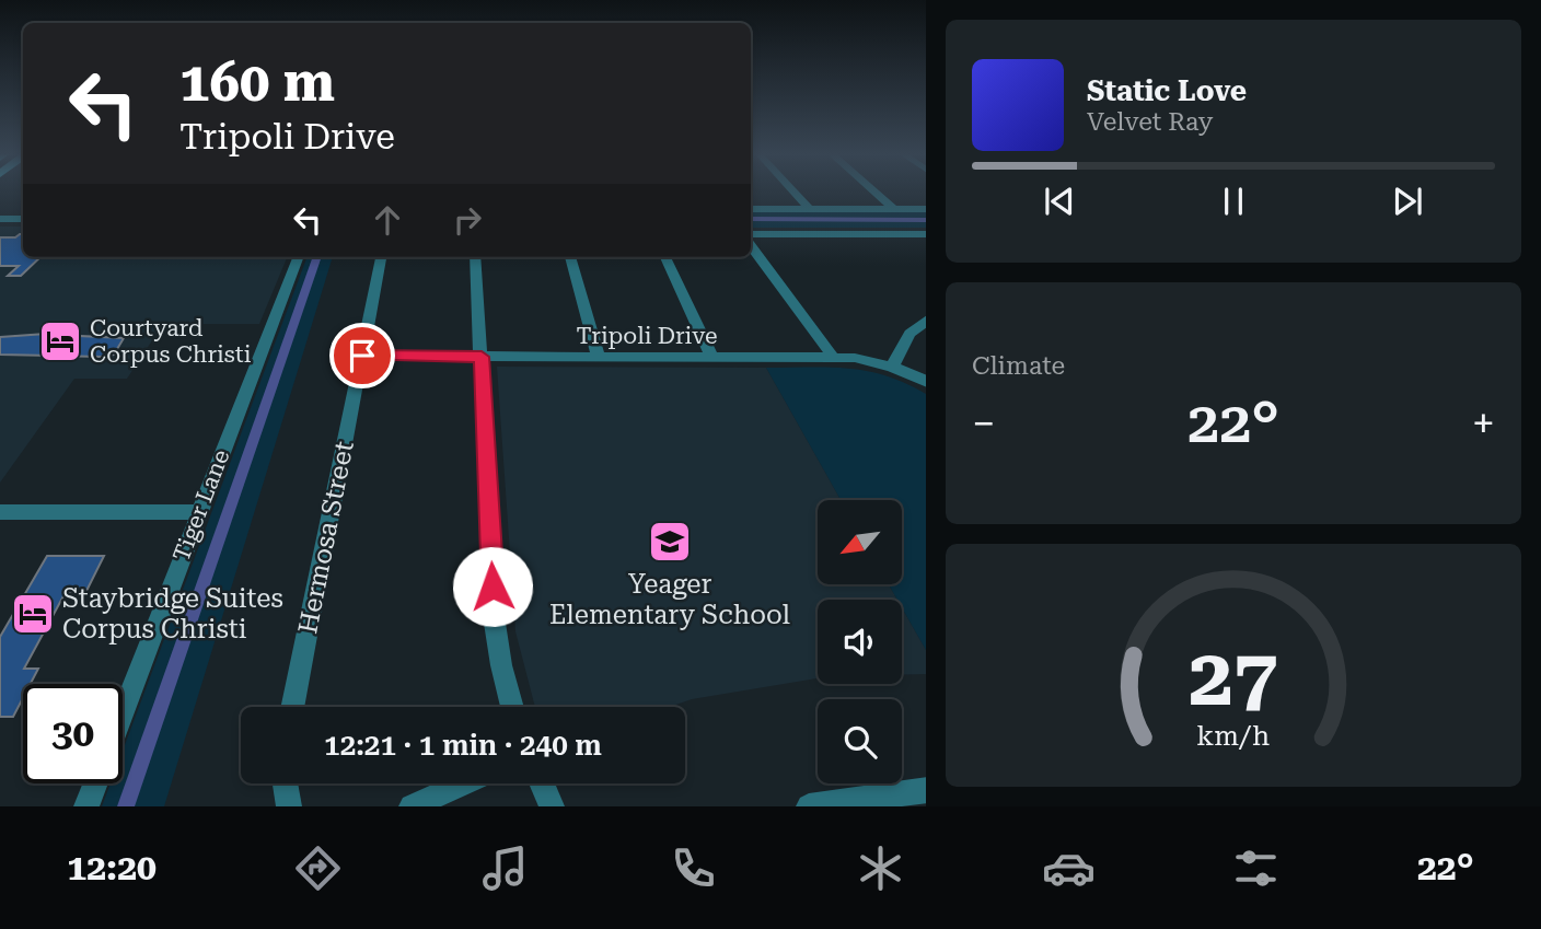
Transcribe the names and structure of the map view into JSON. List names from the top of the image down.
{
  "streets": {
    "street": ["Tripoli Drive", "Tiger Lane", "Hermosa Street"]
  },
  "crossings": [
    ["Tripoli Drive", "Hermosa Street"]
  ],
  "places": {
    "hotel": ["Courtyard Corpus Christi", "Staybridge Suites Corpus Christi"],
    "school or university": ["Yeager Elementary School"]
  },
  "north": "bottom left",
  "page": {
    "turn": ["160 m", "Tripoli Drive"],
    "song": ["Static Love", "Velvet Ray"],
    "tile": "Climate",
    "heat": ["−", "22°", "+"],
    "limit": "30",
    "trip": "12:21 · 1 min · 240 m",
    "tabs": ["12:20", "22°"],
    "gauge": ["27", "km/h"]
  }
}
